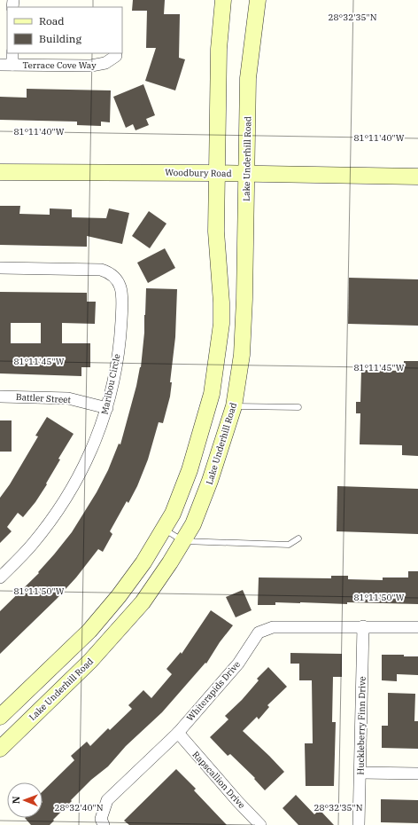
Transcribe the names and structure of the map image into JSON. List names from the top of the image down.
{
  "streets": {
    "street": [
      "Terrace Cove Way",
      "Lake Underhill Road",
      "Woodbury Road",
      "Maribou Circle",
      "Battler Street",
      "Whiterapids Drive",
      "Huckleberry Finn Drive",
      "Rapscallion Drive"
    ]
  },
  "crossings": [
    ["Lake Underhill Road", "Woodbury Road"],
    ["Maribou Circle", "Battler Street"],
    ["Whiterapids Drive", "Huckleberry Finn Drive"],
    ["Whiterapids Drive", "Rapscallion Drive"]
  ],
  "legend": ["Road", "Building"],
  "north": "left",
  "coordinates": [
    "28°32'35\"N",
    "81°11'40\"W",
    "81°11'45\"W",
    "81°11'50\"W",
    "28°32'40\"N"
  ]
}
